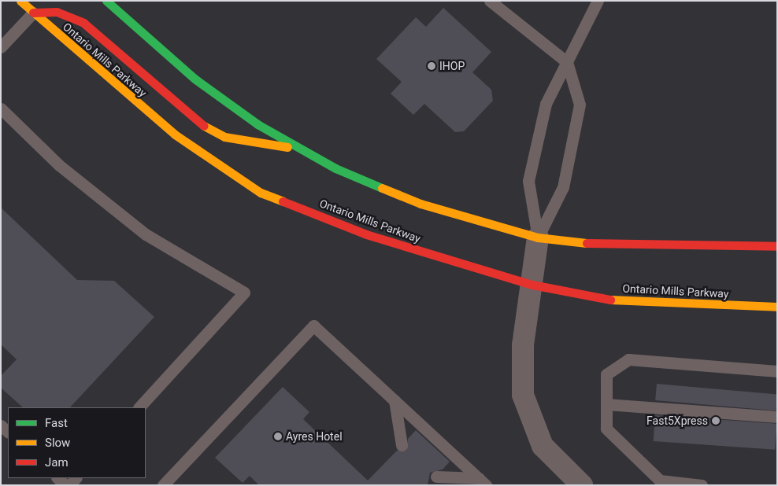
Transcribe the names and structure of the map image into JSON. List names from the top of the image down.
{
  "streets": {
    "main road": ["Ontario Mills Parkway"]
  },
  "places": ["IHOP", "Fast5Xpress", "Ayres Hotel"],
  "legend": ["Fast", "Slow", "Jam"]
}
